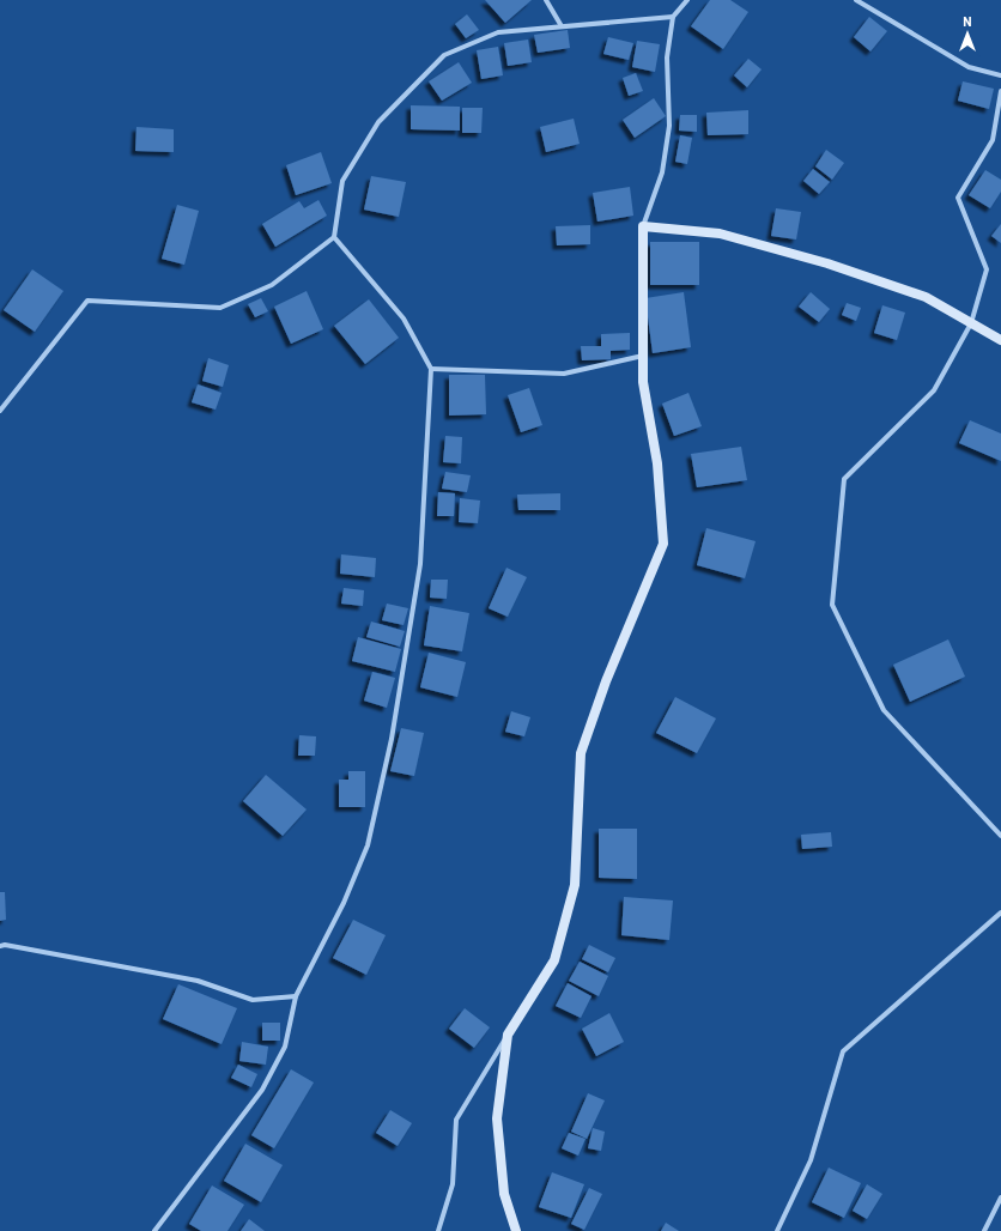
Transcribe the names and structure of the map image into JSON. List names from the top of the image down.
{
  "north": "top"
}
